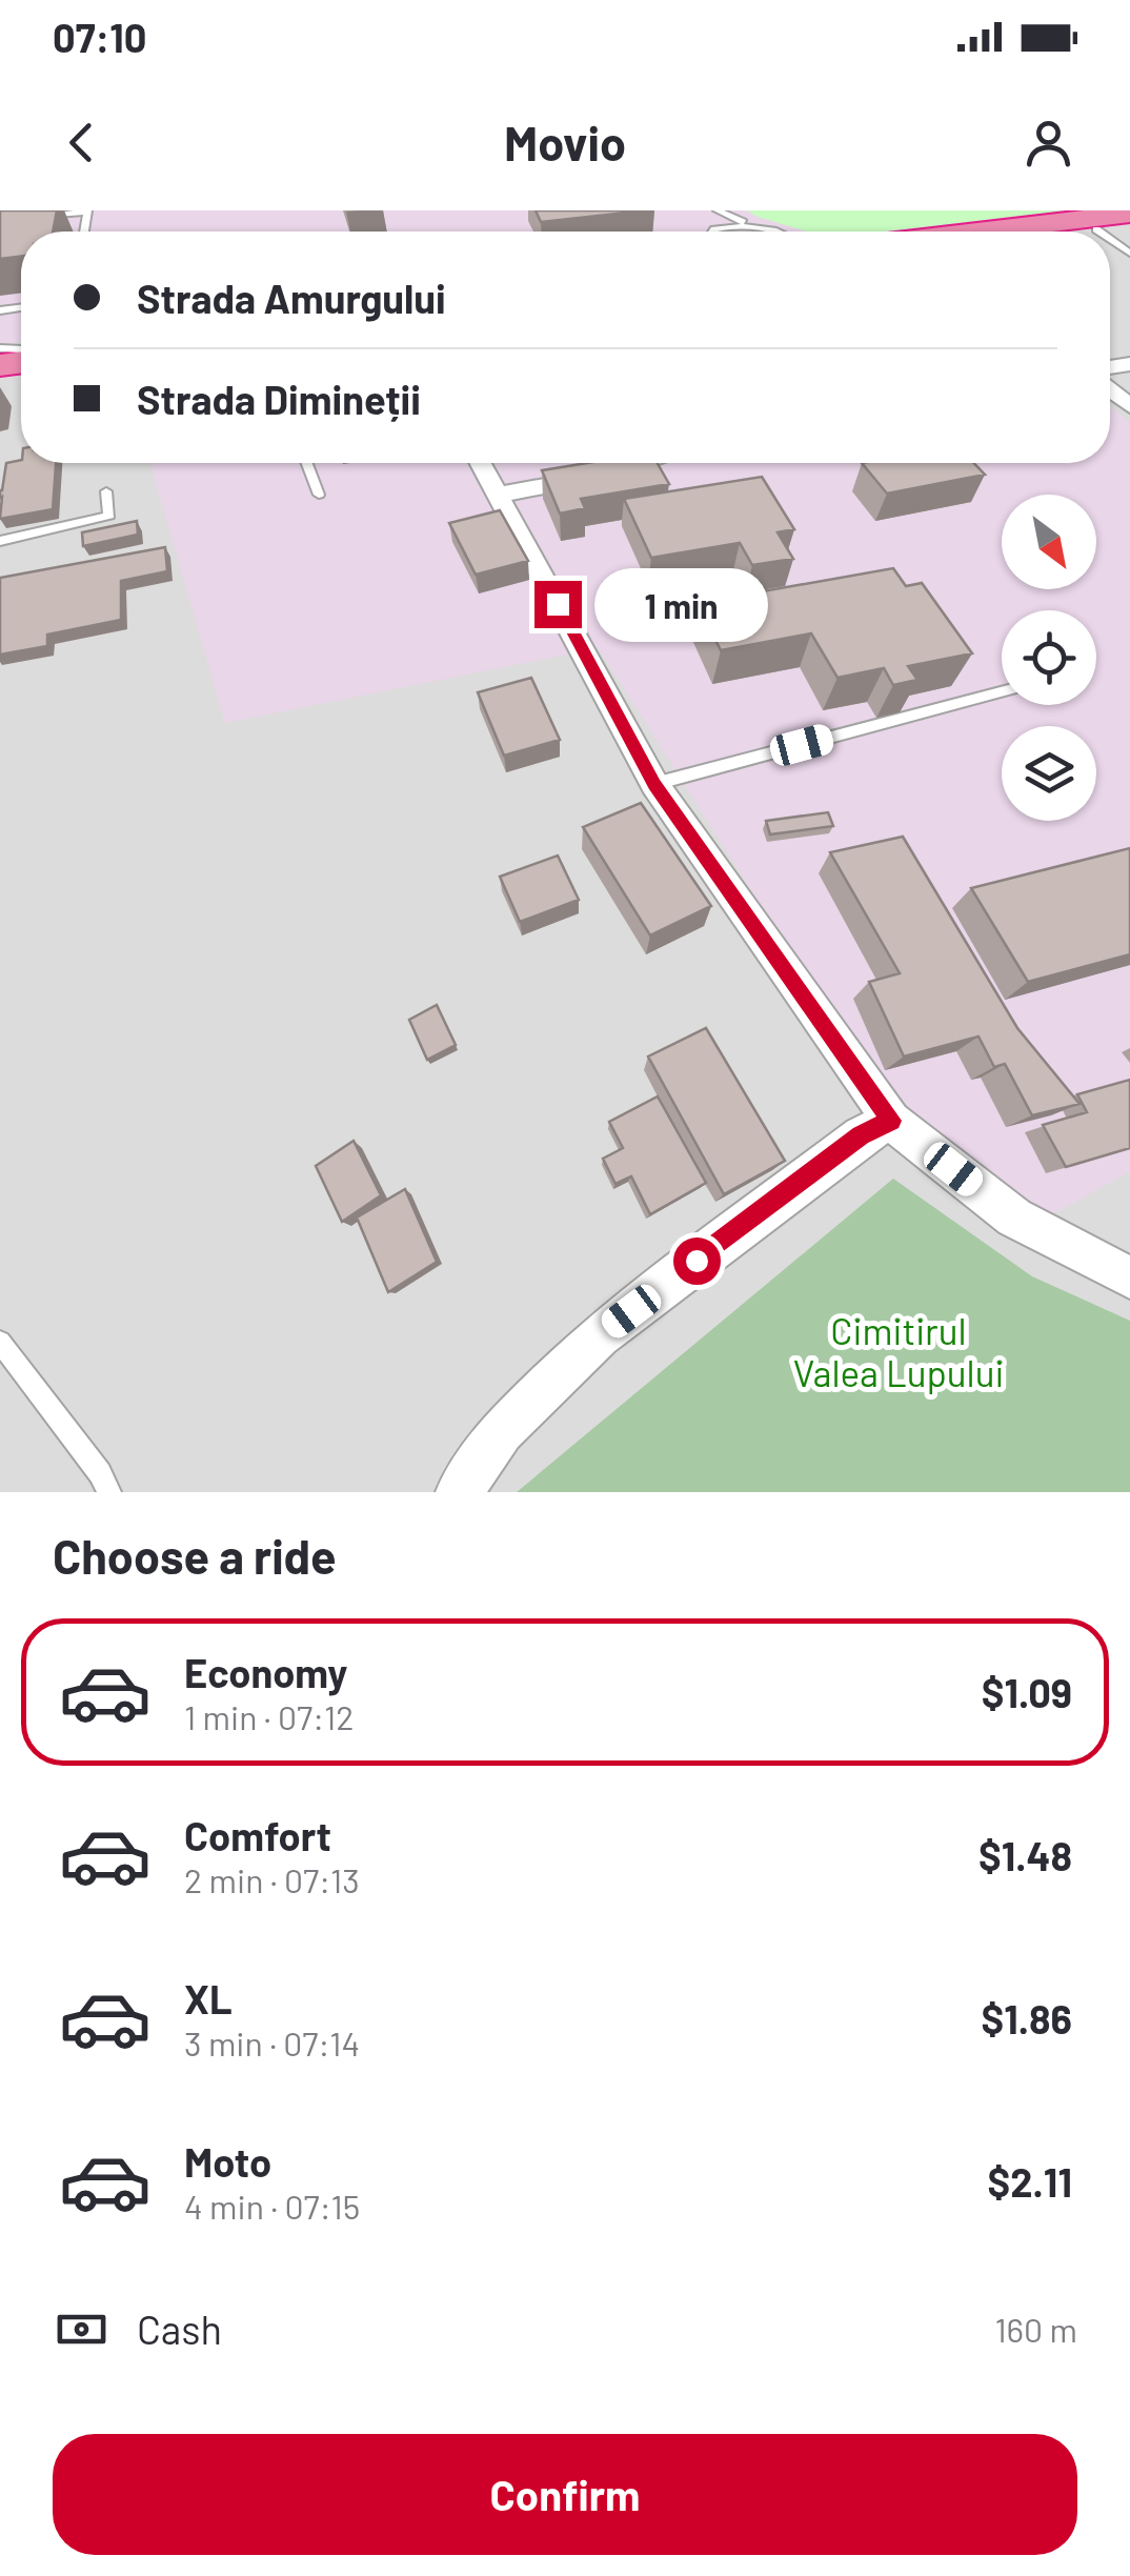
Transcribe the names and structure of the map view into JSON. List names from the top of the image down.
{
  "parks": ["Cimitirul Valea Lupului"],
  "north": "bottom right",
  "page": {
    "status": "07:10",
    "header": "Movio",
    "banner": ["Strada Amurgului", "Strada Dimineții"],
    "bubble": "1 min",
    "heading": "Choose a ride",
    "list": [
      {
        "name": "Economy",
        "note": "1 min · 07:12",
        "value": "$1.09"
      },
      {
        "name": "Comfort",
        "note": "2 min · 07:13",
        "value": "$1.48"
      },
      {
        "name": "XL",
        "note": "3 min · 07:14",
        "value": "$1.86"
      },
      {
        "name": "Moto",
        "note": "4 min · 07:15",
        "value": "$2.11"
      }
    ],
    "pay": ["Cash", "160 m"],
    "buttons": "Confirm"
  }
}
